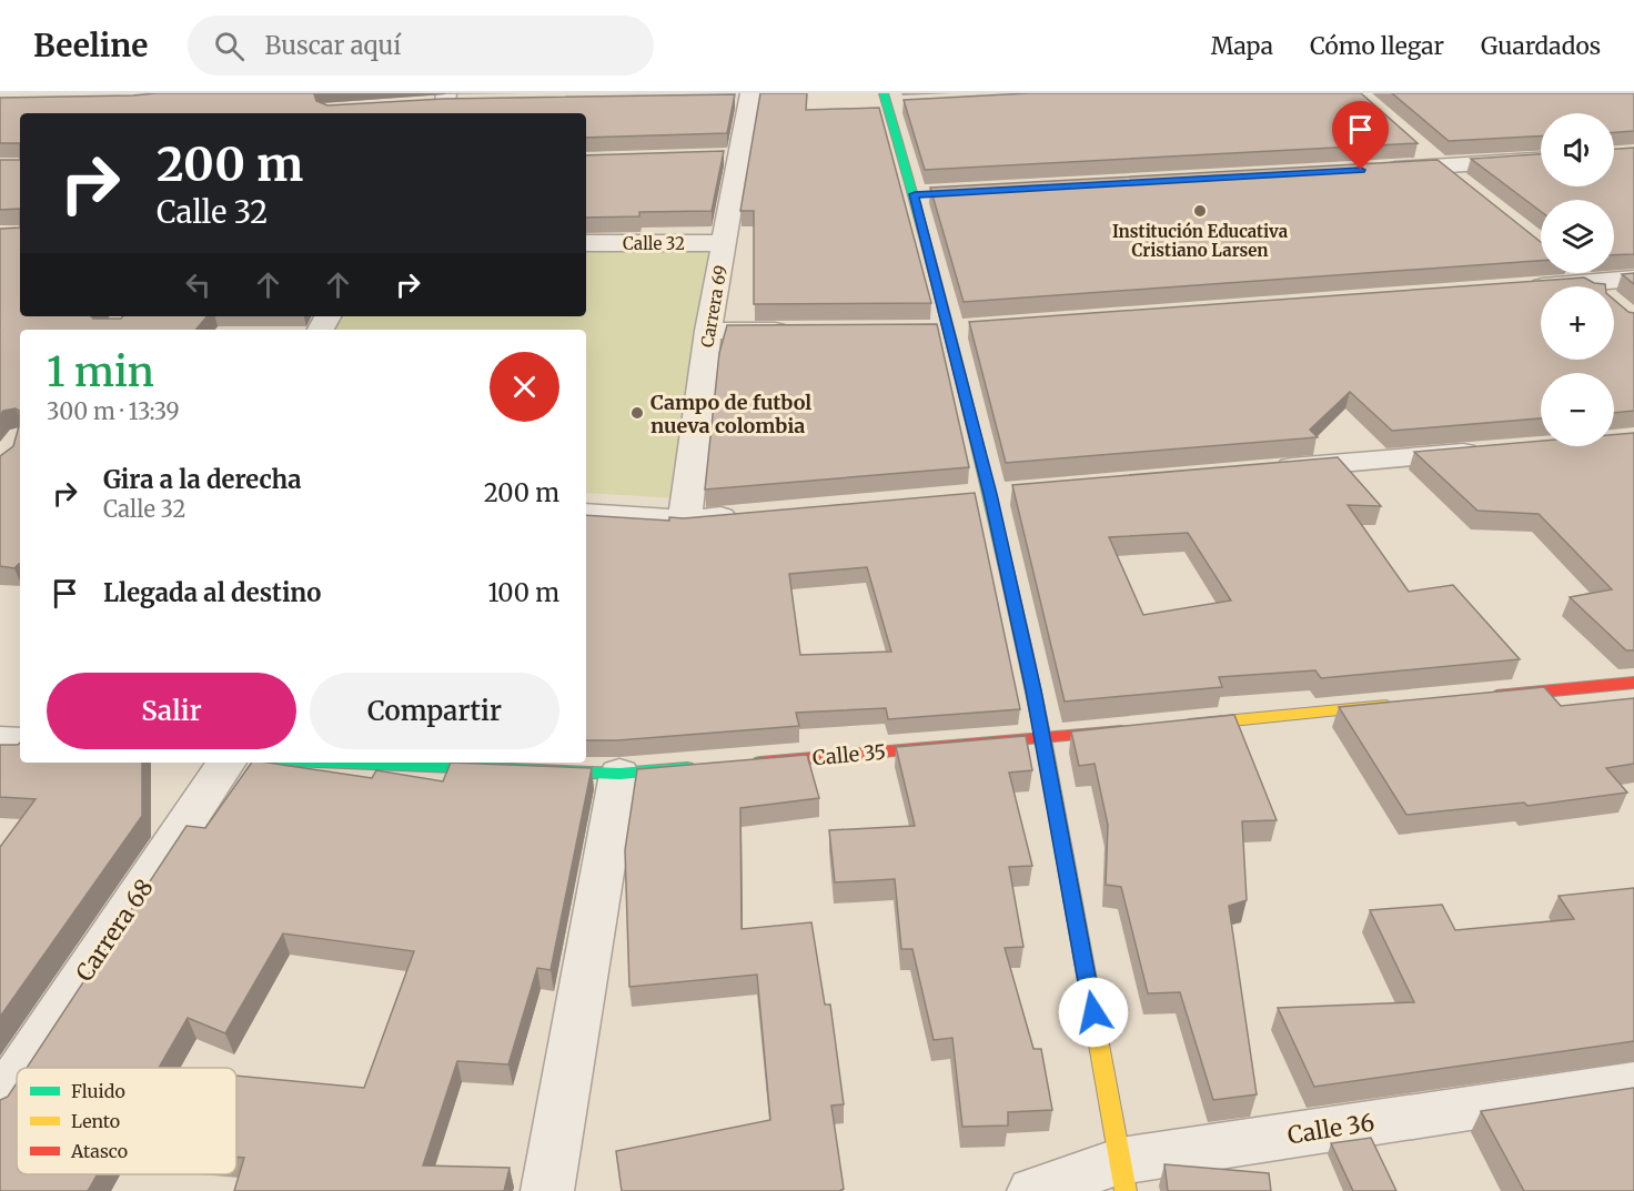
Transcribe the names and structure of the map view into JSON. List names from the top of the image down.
{
  "streets": {
    "street": [
      "Calle 32",
      "Carrera 69",
      "Calle 35",
      "Carrera 68",
      "Calle 36"
    ]
  },
  "crossings": [
    ["Calle 32", "Carrera 69"]
  ],
  "places": ["Institución Educativa Cristiano Larsen", "Campo de futbol nueva colombia"],
  "legend": ["Fluido", "Lento", "Atasco"],
  "page": {
    "header": "Beeline",
    "search": "Buscar aquí",
    "nav": ["Mapa", "Cómo llegar", "Guardados"],
    "map_buttons": ["+", "−"],
    "turn": ["200 m", "Calle 32"],
    "heading": ["1 min", "300 m · 13:39"],
    "list": [
      {
        "name": "Gira a la derecha",
        "note": "Calle 32",
        "value": "200 m"
      },
      {
        "name": "Llegada al destino",
        "value": "100 m"
      }
    ],
    "buttons": ["Salir", "Compartir"]
  }
}
